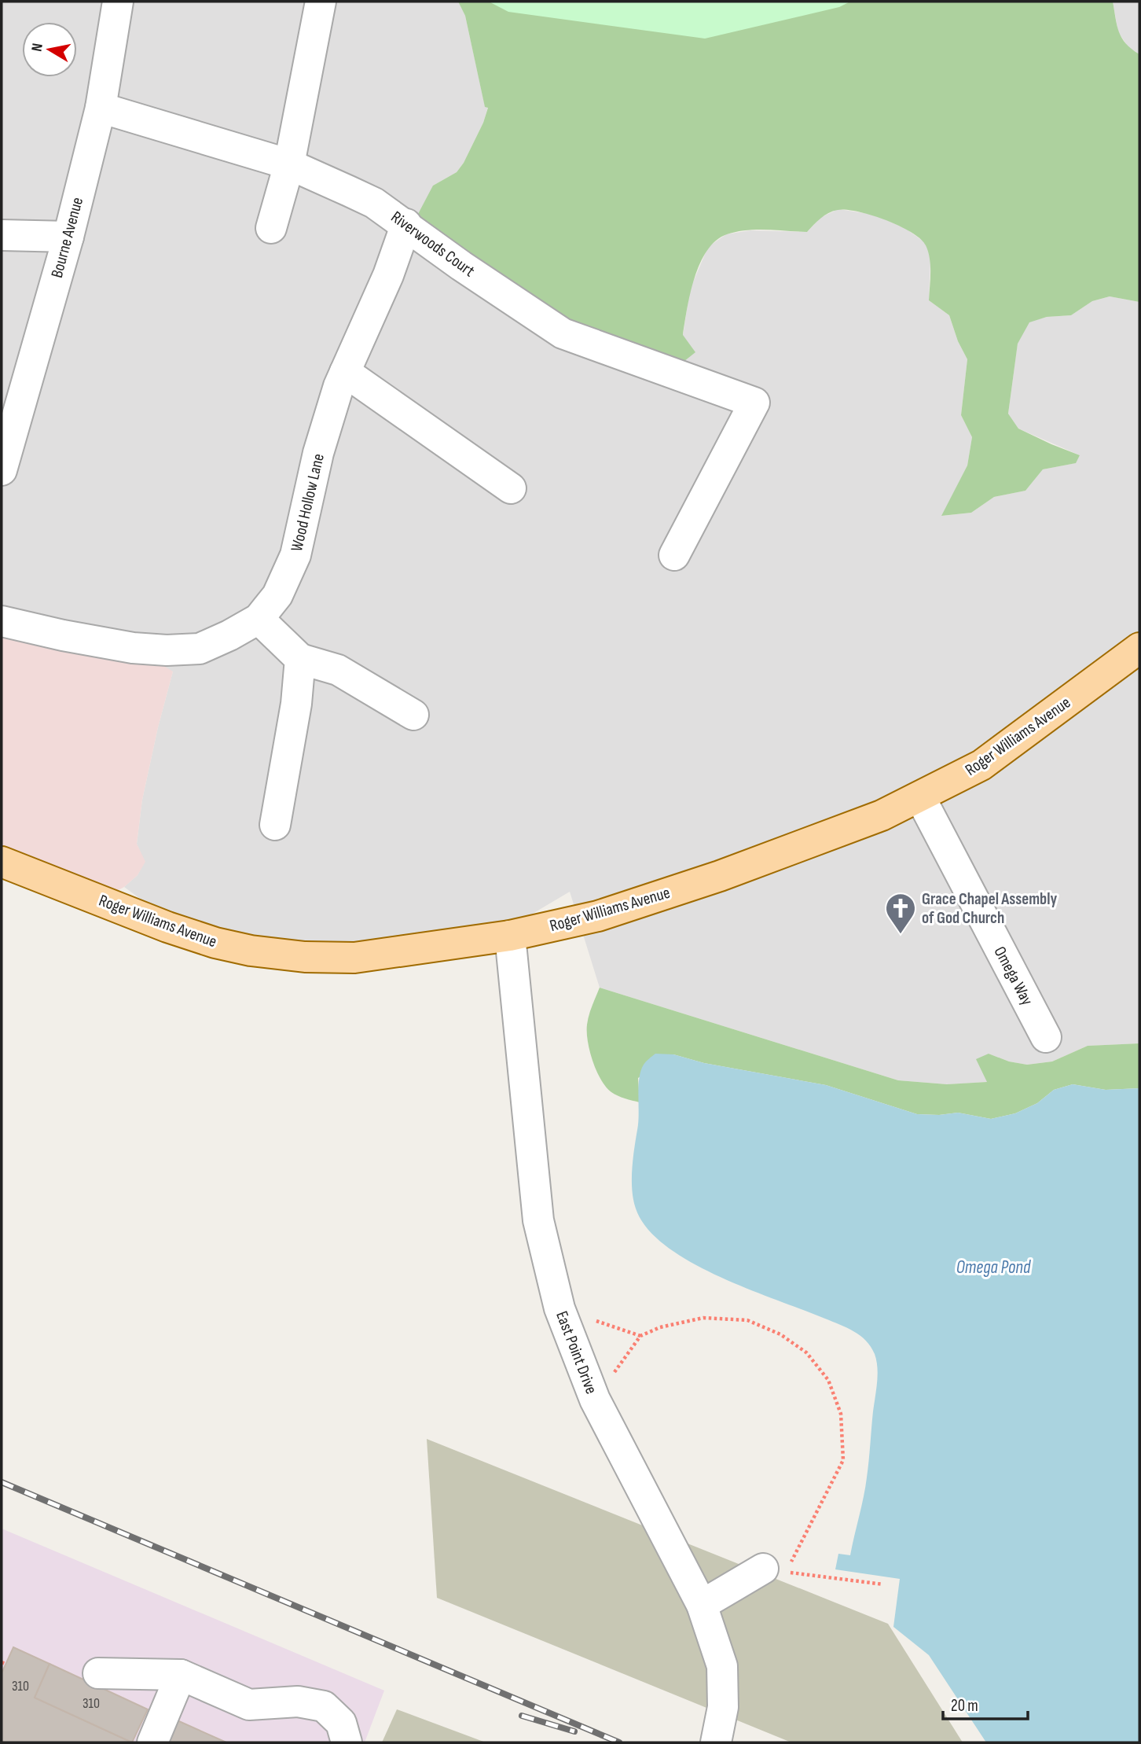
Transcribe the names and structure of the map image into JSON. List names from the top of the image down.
{
  "streets": {
    "main road": ["Roger Williams Avenue"],
    "street": [
      "Bourne Avenue",
      "Riverwoods Court",
      "Wood Hollow Lane",
      "Omega Way",
      "East Point Drive"
    ]
  },
  "crossings": [
    ["Bourne Avenue", "Riverwoods Court"],
    ["Riverwoods Court", "Wood Hollow Lane"],
    ["Roger Williams Avenue", "Omega Way"],
    ["Roger Williams Avenue", "East Point Drive"]
  ],
  "water": ["Omega Pond"],
  "places": {
    "church": ["Grace Chapel Assembly of God Church"]
  },
  "house_numbers": ["310", "310"],
  "scale_bar": "20 m",
  "north": "left"
}
